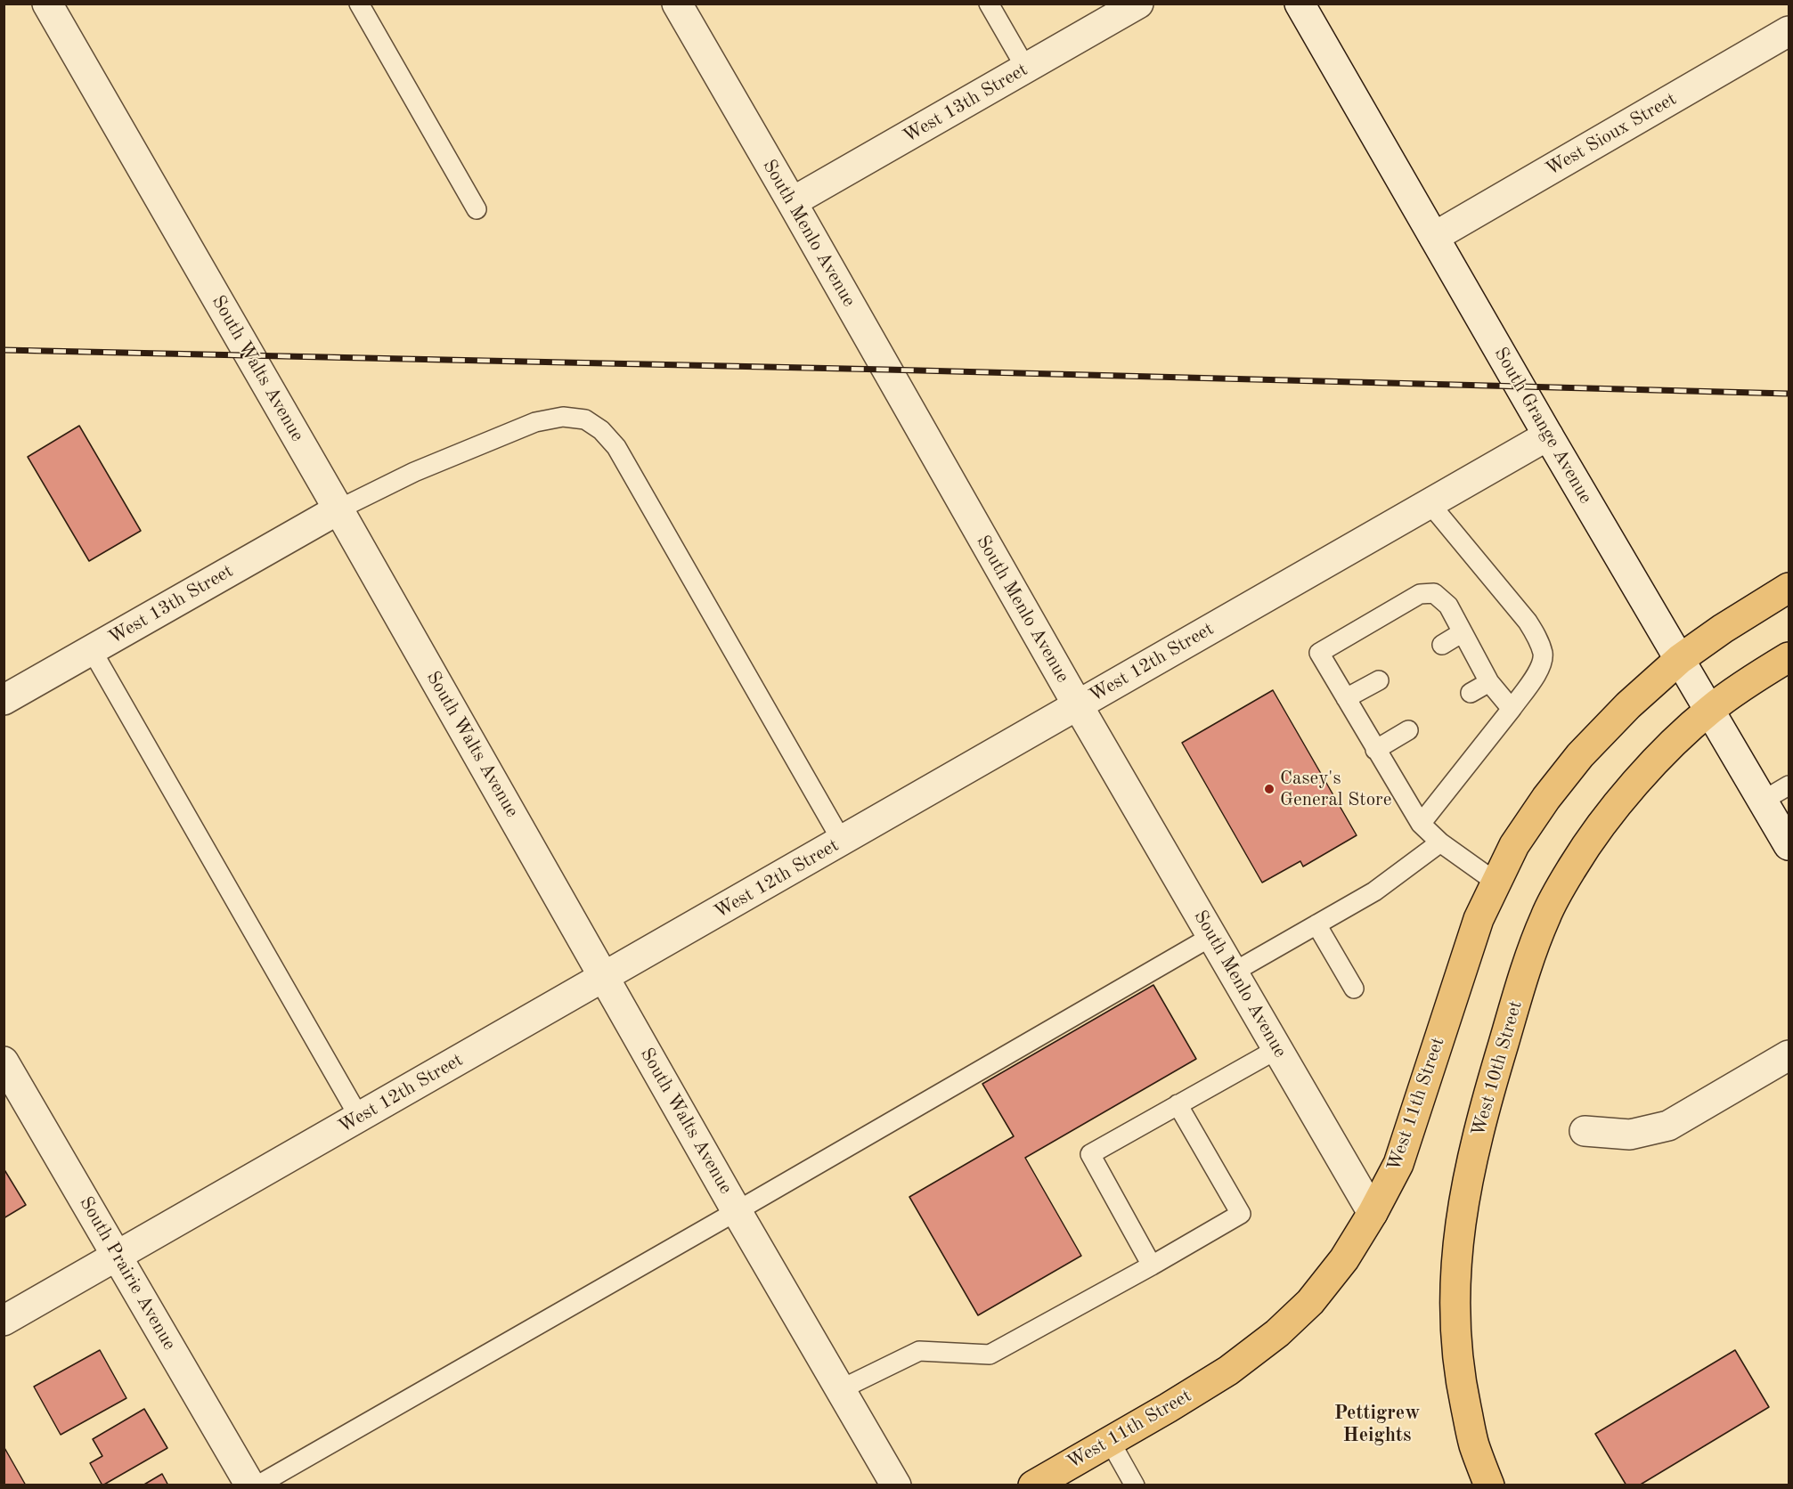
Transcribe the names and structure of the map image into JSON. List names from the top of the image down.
{
  "streets": {
    "main road": ["West 10th Street", "West 11th Street"],
    "street": [
      "West 13th Street",
      "West Sioux Street",
      "South Menlo Avenue",
      "South Walts Avenue",
      "South Grange Avenue",
      "West 12th Street",
      "South Prairie Avenue"
    ]
  },
  "crossings": [
    ["West 13th Street", "South Menlo Avenue"],
    ["West 13th Street", "South Walts Avenue"],
    ["West Sioux Street", "South Grange Avenue"],
    ["South Menlo Avenue", "West 12th Street"],
    ["South Menlo Avenue", "West 11th Street"],
    ["South Walts Avenue", "West 12th Street"],
    ["South Grange Avenue", "West 12th Street"],
    ["South Grange Avenue", "West 10th Street"],
    ["South Grange Avenue", "West 11th Street"],
    ["West 12th Street", "South Prairie Avenue"]
  ],
  "districts": ["Pettigrew Heights"],
  "places": ["Casey's General Store"]
}
